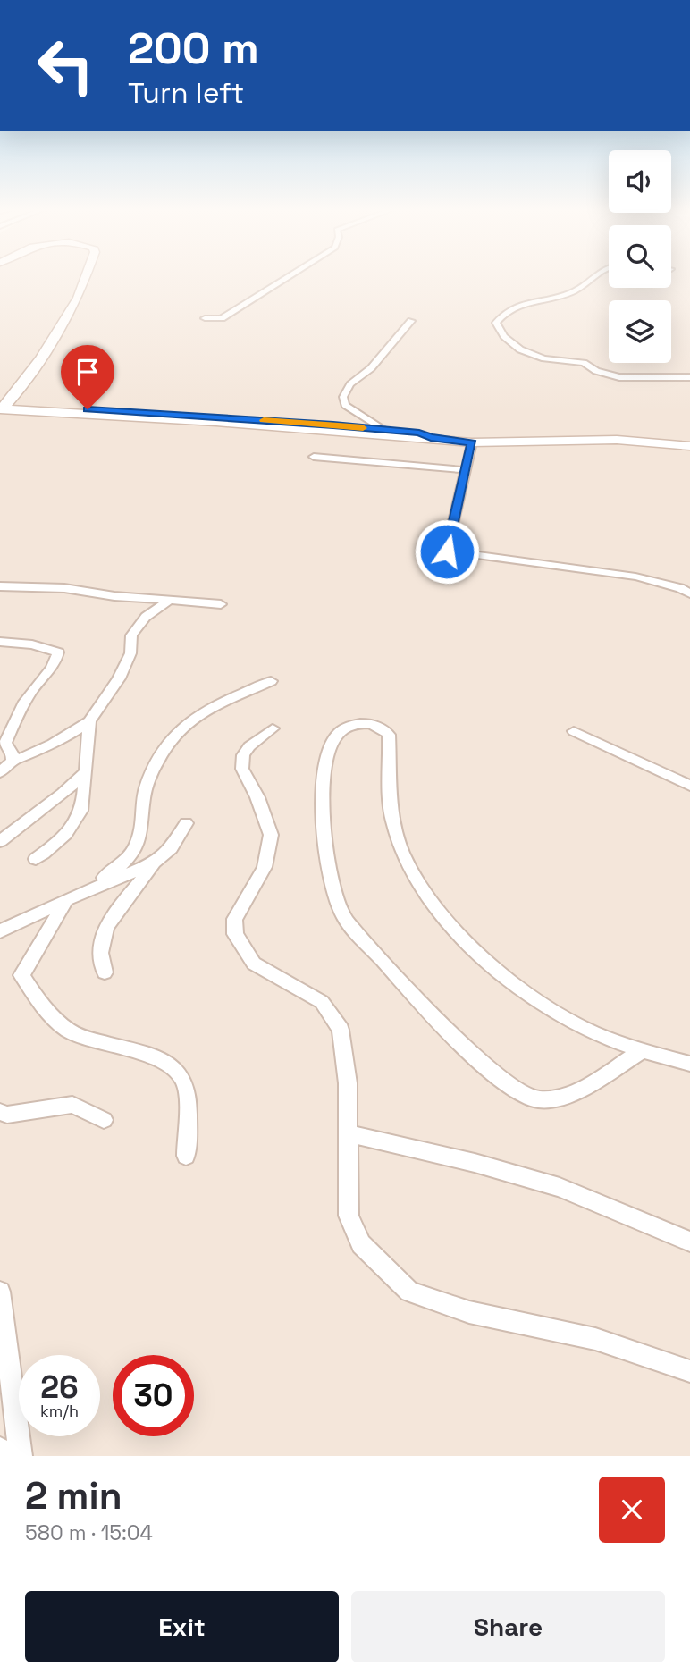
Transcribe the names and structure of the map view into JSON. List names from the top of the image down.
{
  "page": {
    "turn": ["200 m", "Turn left"],
    "speed": "26 km/h",
    "limit": "30",
    "heading": ["2 min", "580 m · 15:04"],
    "buttons": ["Exit", "Share"]
  }
}
